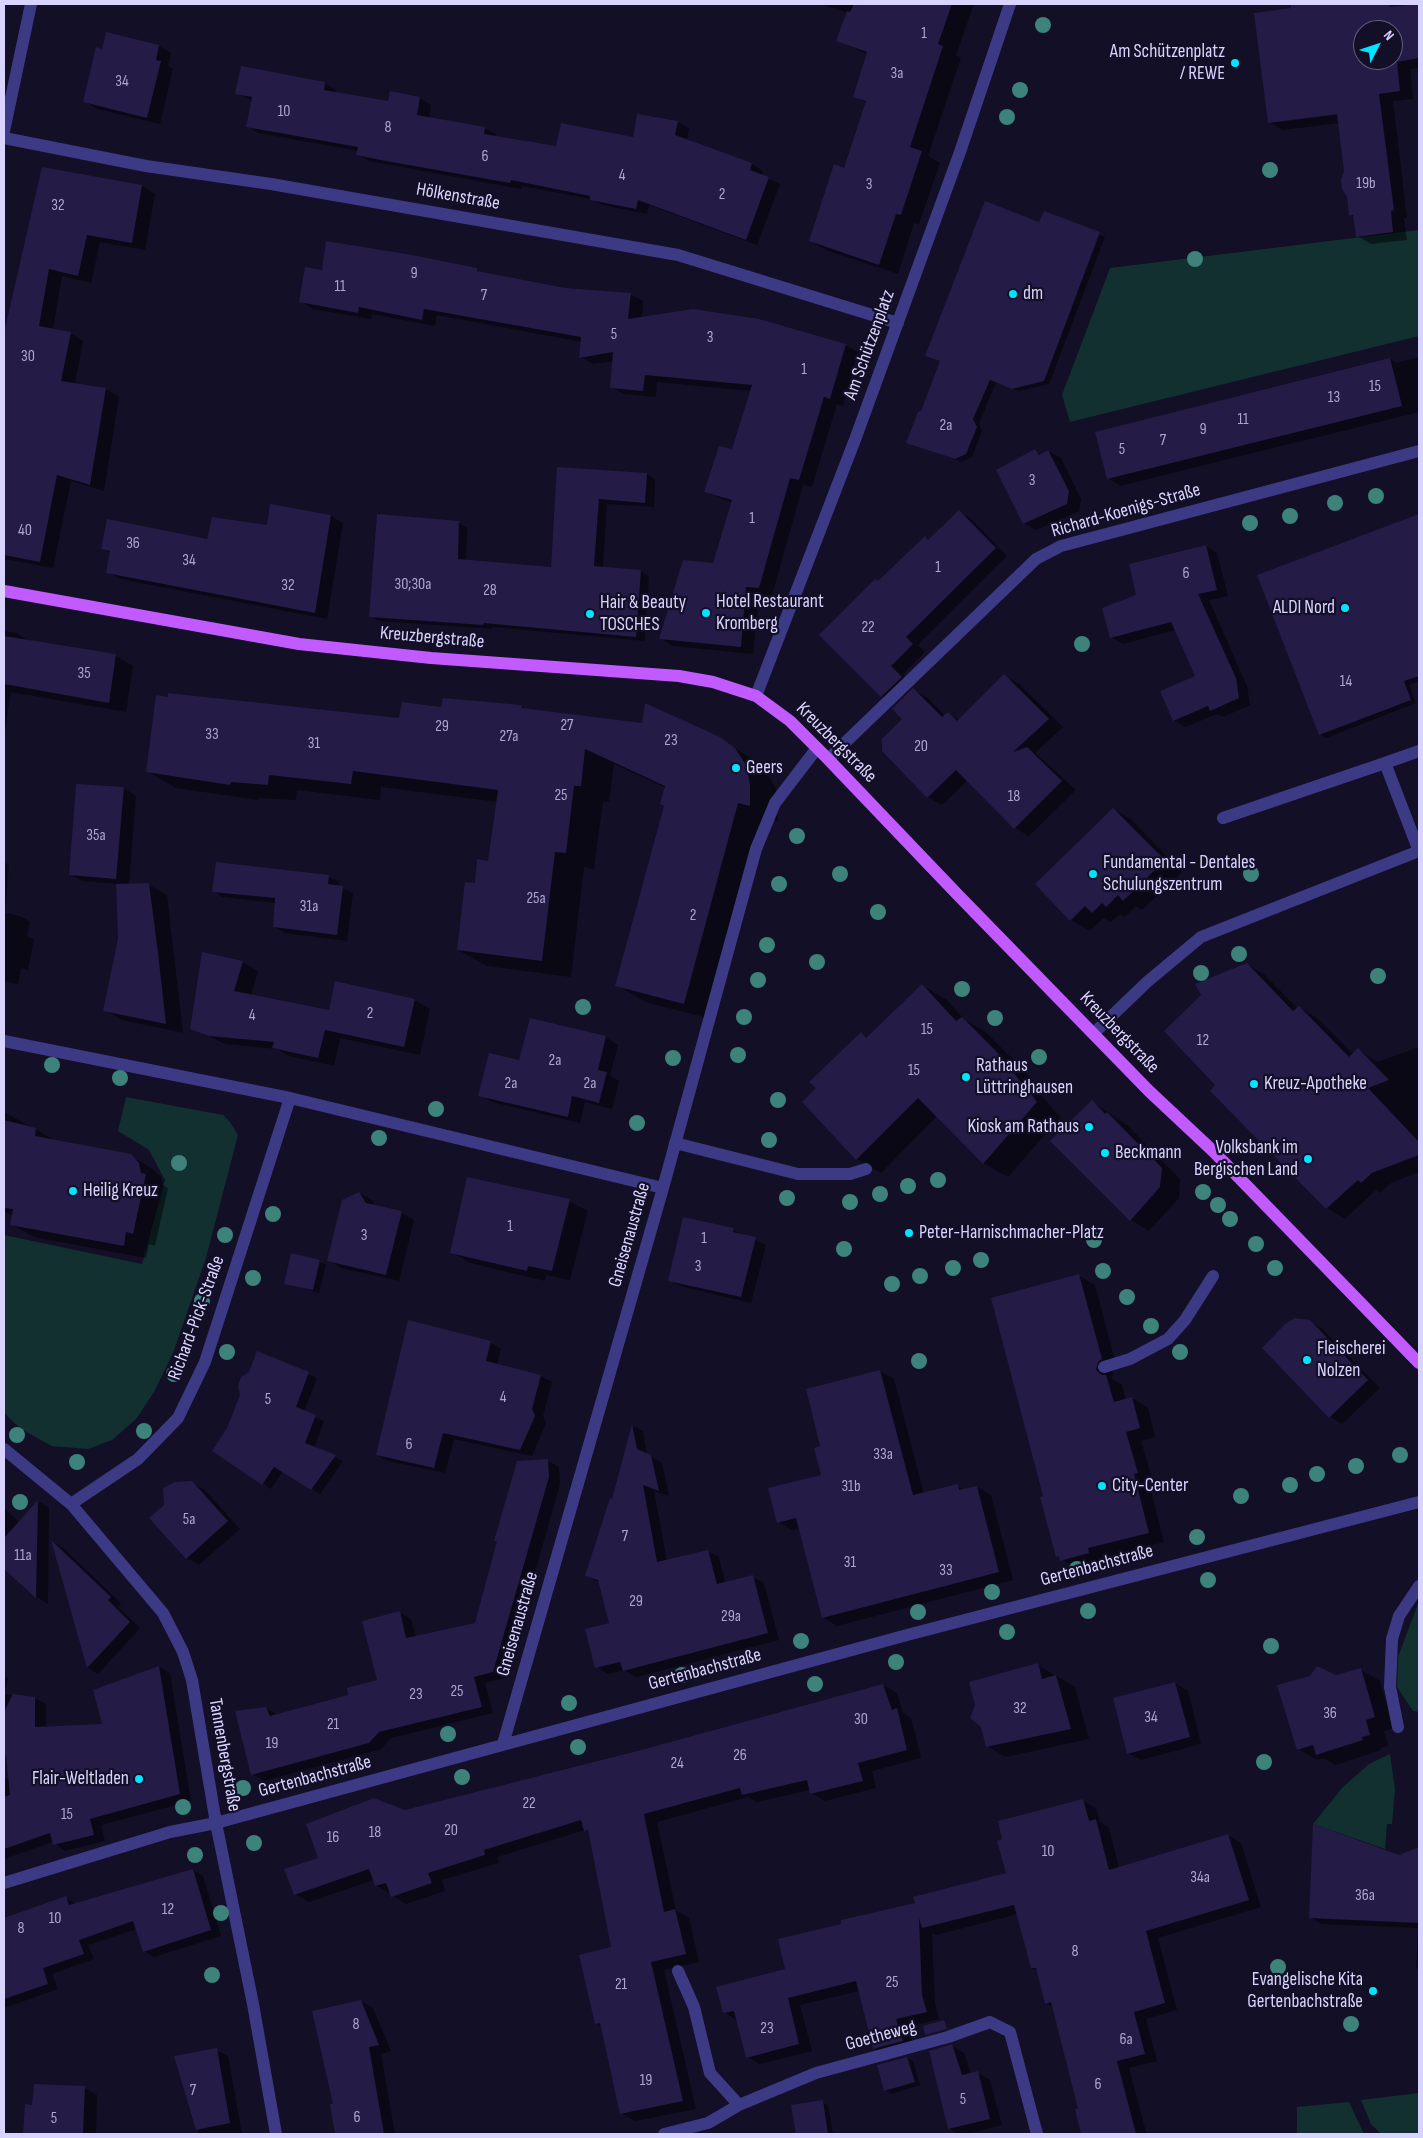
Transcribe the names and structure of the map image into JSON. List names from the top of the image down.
{
  "streets": {
    "main road": ["Kreuzbergstraße"],
    "street": [
      "Hölkenstraße",
      "Am Schützenplatz",
      "Richard-Koenigs-Straße",
      "Gneisenaustraße",
      "Richard-Pick-Straße",
      "Gertenbachstraße",
      "Tannenbergstraße",
      "Goetheweg"
    ]
  },
  "crossings": [
    ["Hölkenstraße", "Am Schützenplatz"],
    ["Am Schützenplatz", "Kreuzbergstraße"],
    ["Richard-Koenigs-Straße", "Kreuzbergstraße"],
    ["Kreuzbergstraße", "Gneisenaustraße"],
    ["Gneisenaustraße", "Gertenbachstraße"],
    ["Richard-Pick-Straße", "Tannenbergstraße"],
    ["Gertenbachstraße", "Tannenbergstraße"]
  ],
  "places": [
    "Am Schützenplatz / REWE",
    "dm",
    "ALDI Nord",
    "Hotel Restaurant Kromberg",
    "Hair & Beauty TOSCHES",
    "Geers",
    "Fundamental - Dentales Schulungszentrum",
    "Rathaus Lüttringhausen",
    "Kreuz-Apotheke",
    "Kiosk am Rathaus",
    "Beckmann",
    "Volksbank im Bergischen Land",
    "Heilig Kreuz",
    "Peter-Harnischmacher-Platz",
    "Fleischerei Nolzen",
    "City-Center",
    "Flair-Weltladen",
    "Evangelische Kita Gertenbachstraße"
  ],
  "house_numbers": [
    "1",
    "3a",
    "34",
    "10",
    "8",
    "6",
    "4",
    "19b",
    "3",
    "2",
    "32",
    "9",
    "11",
    "7",
    "5",
    "3",
    "30",
    "1",
    "15",
    "13",
    "11",
    "2a",
    "9",
    "7",
    "5",
    "3",
    "1",
    "40",
    "36",
    "34",
    "1",
    "6",
    "30;30a",
    "32",
    "28",
    "22",
    "35",
    "14",
    "27",
    "29",
    "33",
    "27a",
    "23",
    "31",
    "20",
    "25",
    "18",
    "35a",
    "25a",
    "31a",
    "2",
    "2",
    "4",
    "15",
    "12",
    "2a",
    "15",
    "2a",
    "2a",
    "1",
    "3",
    "1",
    "3",
    "4",
    "5",
    "6",
    "33a",
    "31b",
    "5a",
    "7",
    "11a",
    "31",
    "33",
    "29",
    "29a",
    "25",
    "23",
    "32",
    "36",
    "34",
    "30",
    "21",
    "19",
    "26",
    "24",
    "22",
    "15",
    "20",
    "18",
    "16",
    "10",
    "34a",
    "36a",
    "12",
    "10",
    "8",
    "8",
    "25",
    "21",
    "8",
    "23",
    "6a",
    "19",
    "6",
    "7",
    "5",
    "6",
    "5"
  ],
  "north": "top right"
}
